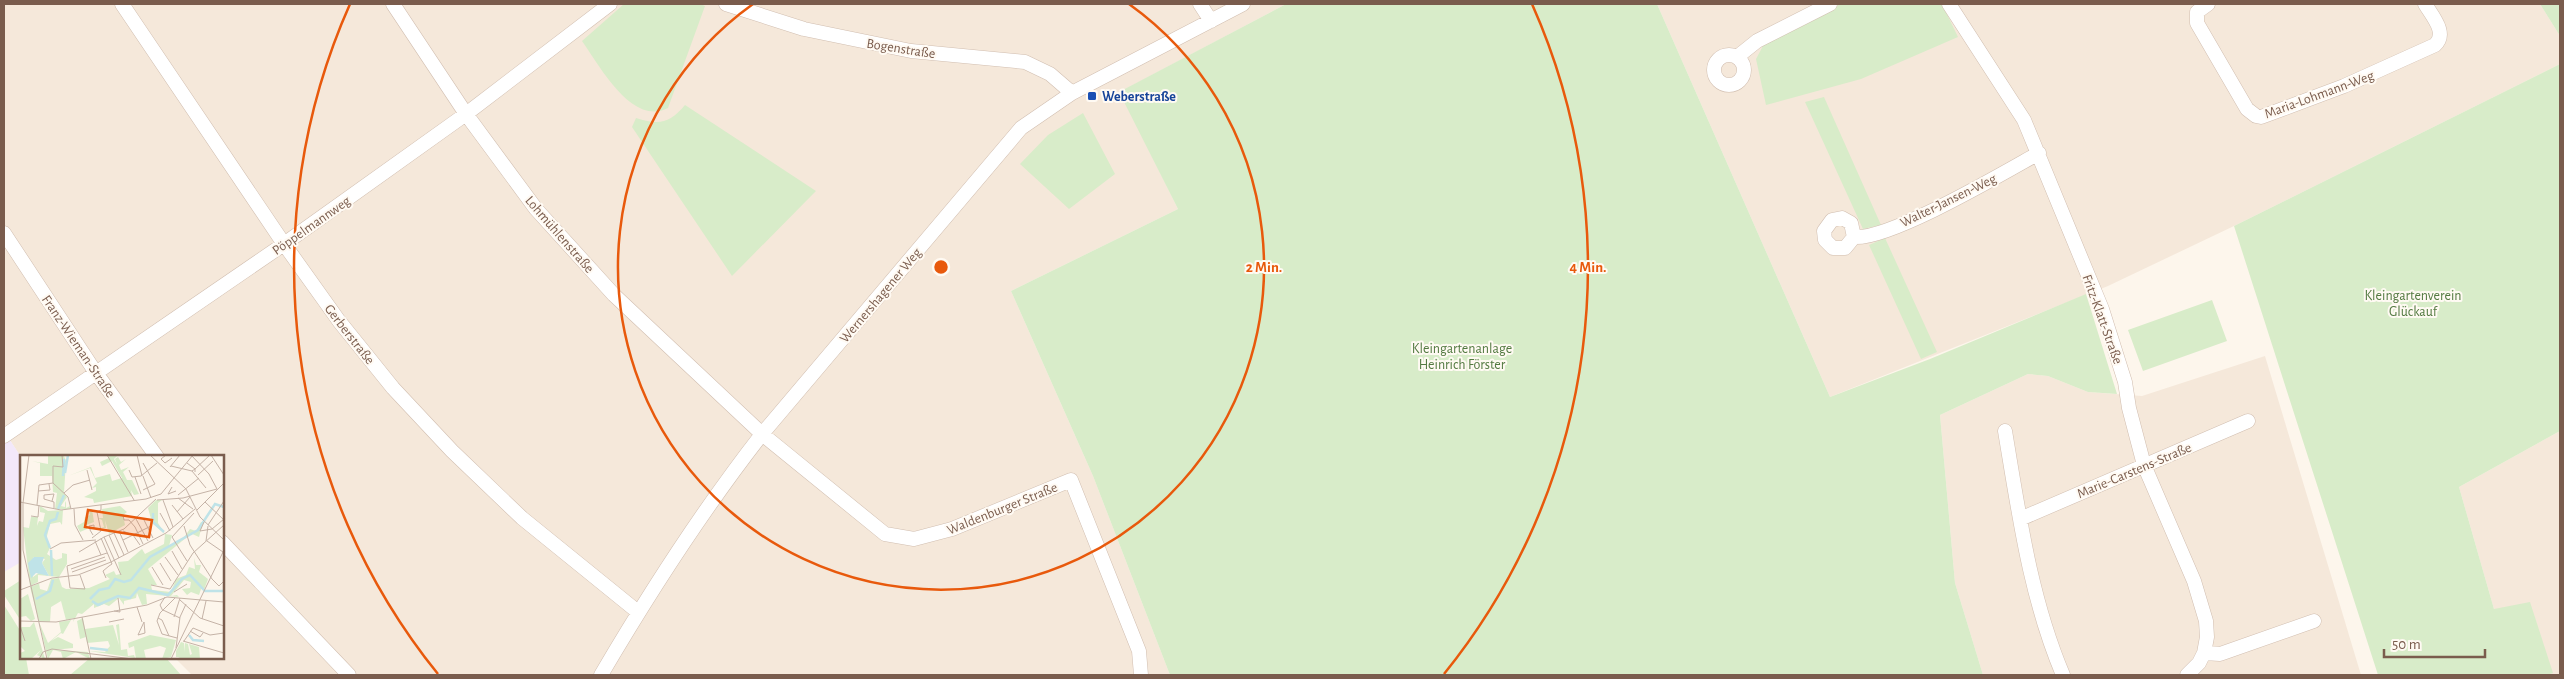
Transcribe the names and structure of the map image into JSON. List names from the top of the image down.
{
  "streets": {
    "street": [
      "Bogenstraße",
      "Maria-Lohmann-Weg",
      "Walter-Jansen-Weg",
      "Pöppelmannweg",
      "Lohmühlenstraße",
      "Wernershagener Weg",
      "Fritz-Klatt-Straße",
      "Gerberstraße",
      "Franz-Wieman-Straße",
      "Marie-Carstens-Straße",
      "Waldenburger Straße"
    ]
  },
  "crossings": [
    ["Bogenstraße", "Wernershagener Weg"],
    ["Walter-Jansen-Weg", "Fritz-Klatt-Straße"],
    ["Pöppelmannweg", "Lohmühlenstraße"],
    ["Pöppelmannweg", "Gerberstraße"],
    ["Pöppelmannweg", "Franz-Wieman-Straße"],
    ["Lohmühlenstraße", "Wernershagener Weg"],
    ["Lohmühlenstraße", "Waldenburger Straße"],
    ["Wernershagener Weg", "Gerberstraße"],
    ["Wernershagener Weg", "Waldenburger Straße"],
    ["Fritz-Klatt-Straße", "Marie-Carstens-Straße"]
  ],
  "parks": ["Kleingartenverein Glückauf", "Kleingartenanlage Heinrich Förster"],
  "places": {
    "transit": ["Weberstraße"]
  },
  "scale_bar": "50 m",
  "rings": ["2 Min.", "4 Min."]
}
